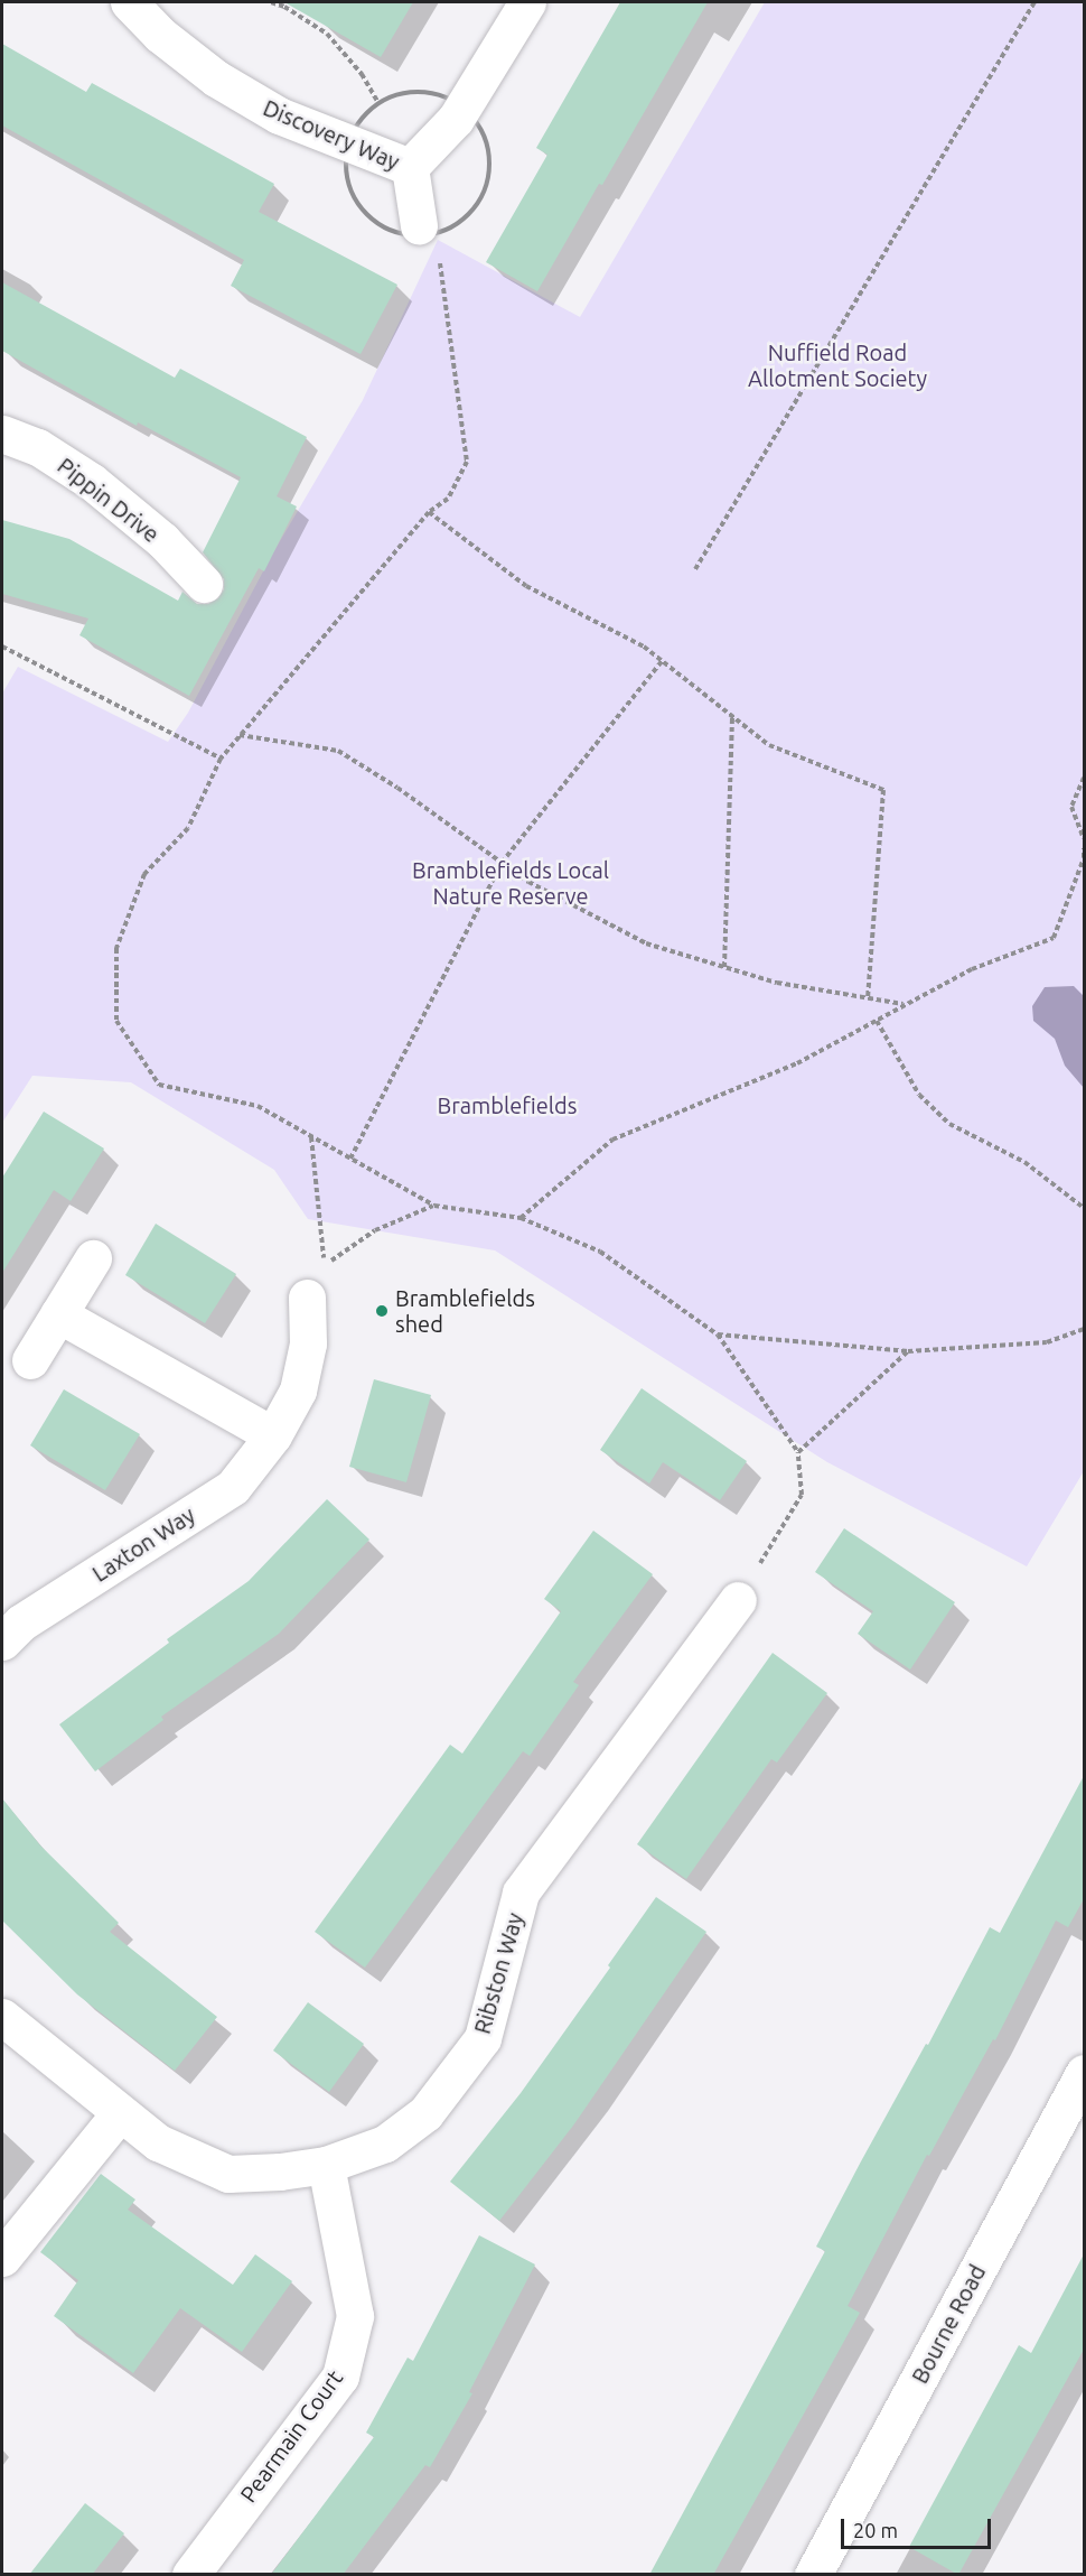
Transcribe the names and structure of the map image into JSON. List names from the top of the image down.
{
  "streets": {
    "street": [
      "Discovery Way",
      "Pippin Drive",
      "Laxton Way",
      "Ribston Way",
      "Bourne Road",
      "Pearmain Court"
    ]
  },
  "crossings": [
    ["Ribston Way", "Pearmain Court"]
  ],
  "parks": ["Nuffield Road Allotment Society", "Bramblefields Local Nature Reserve", "Bramblefields"],
  "places": ["Bramblefields shed"],
  "scale_bar": "20 m"
}
